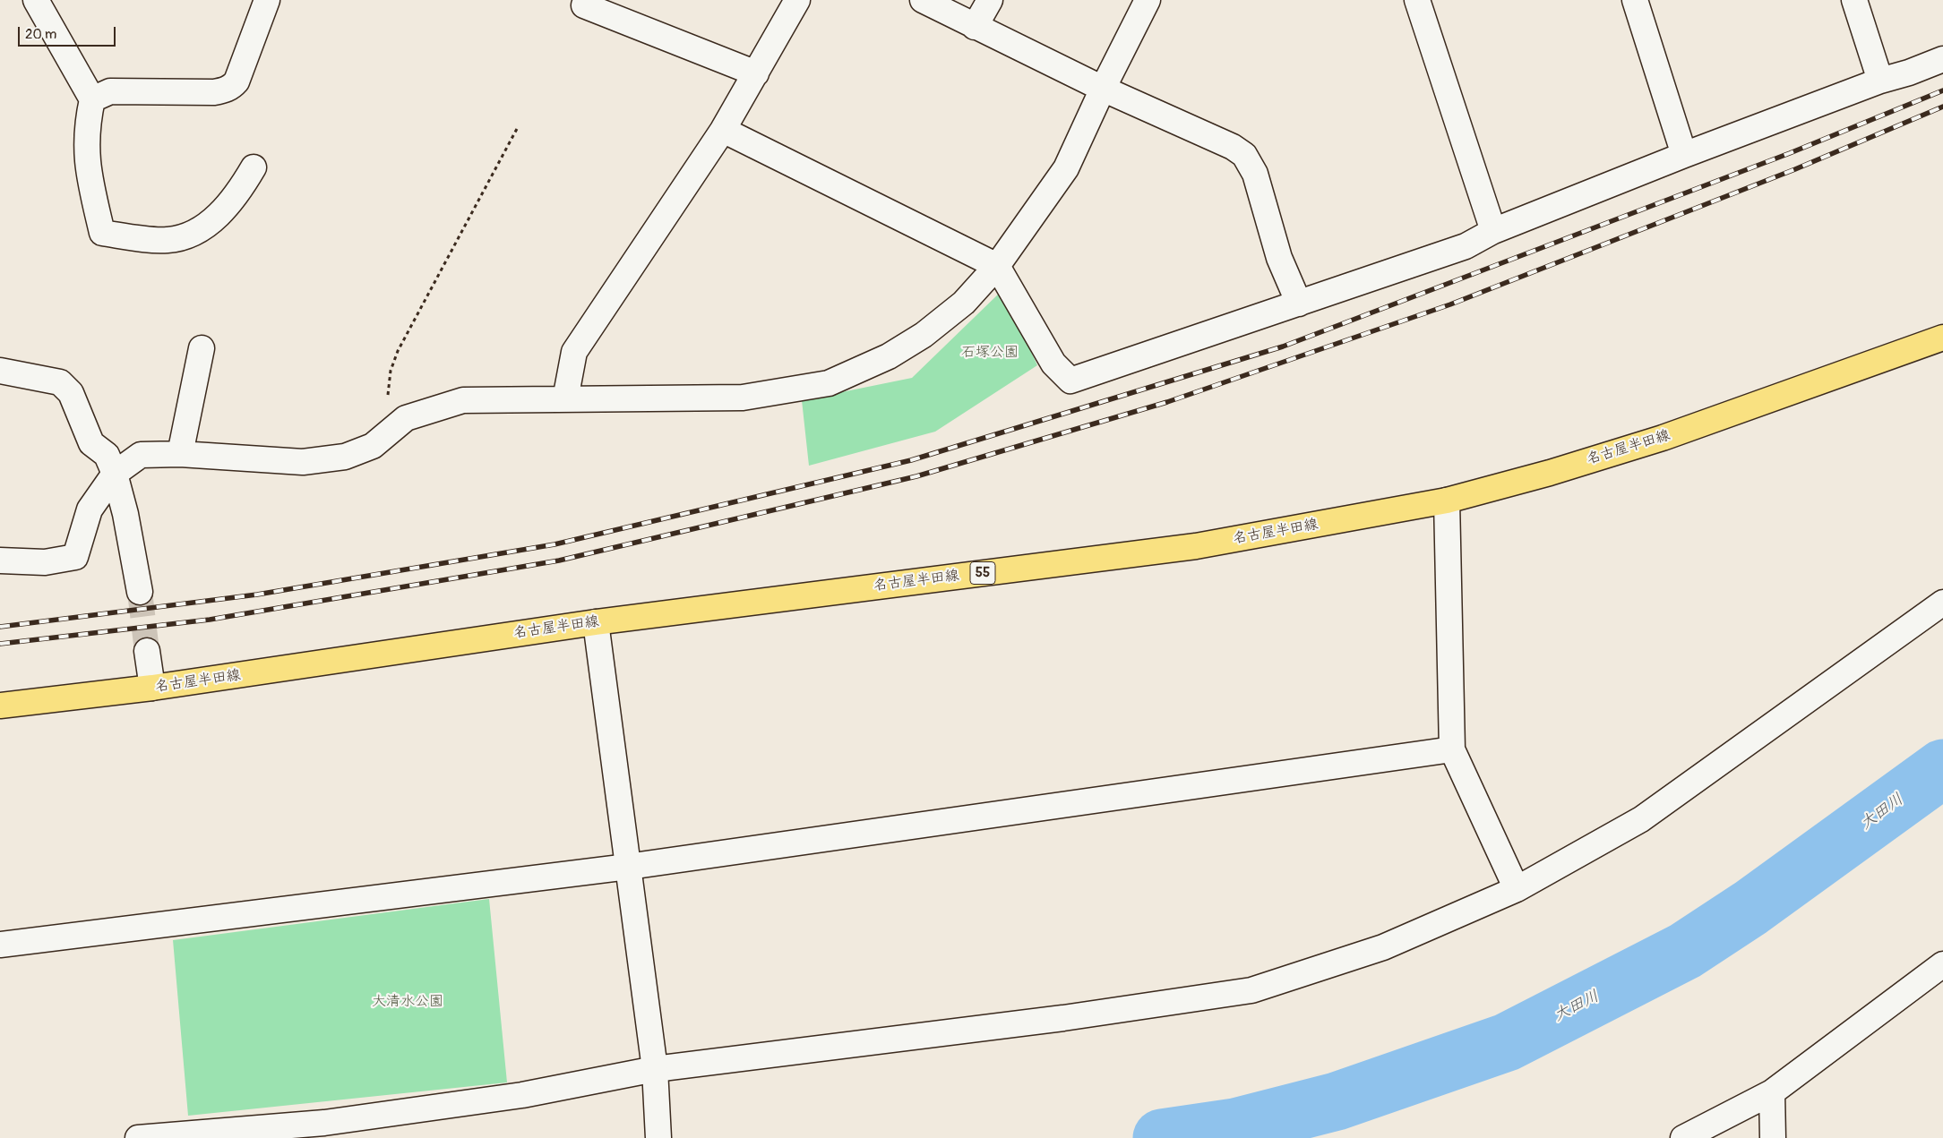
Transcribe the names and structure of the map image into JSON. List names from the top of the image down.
{
  "streets": {
    "main road": ["名古屋半田線", "55"]
  },
  "water": ["大田川"],
  "parks": ["石塚公園", "大清水公園"],
  "scale_bar": "20 m"
}
